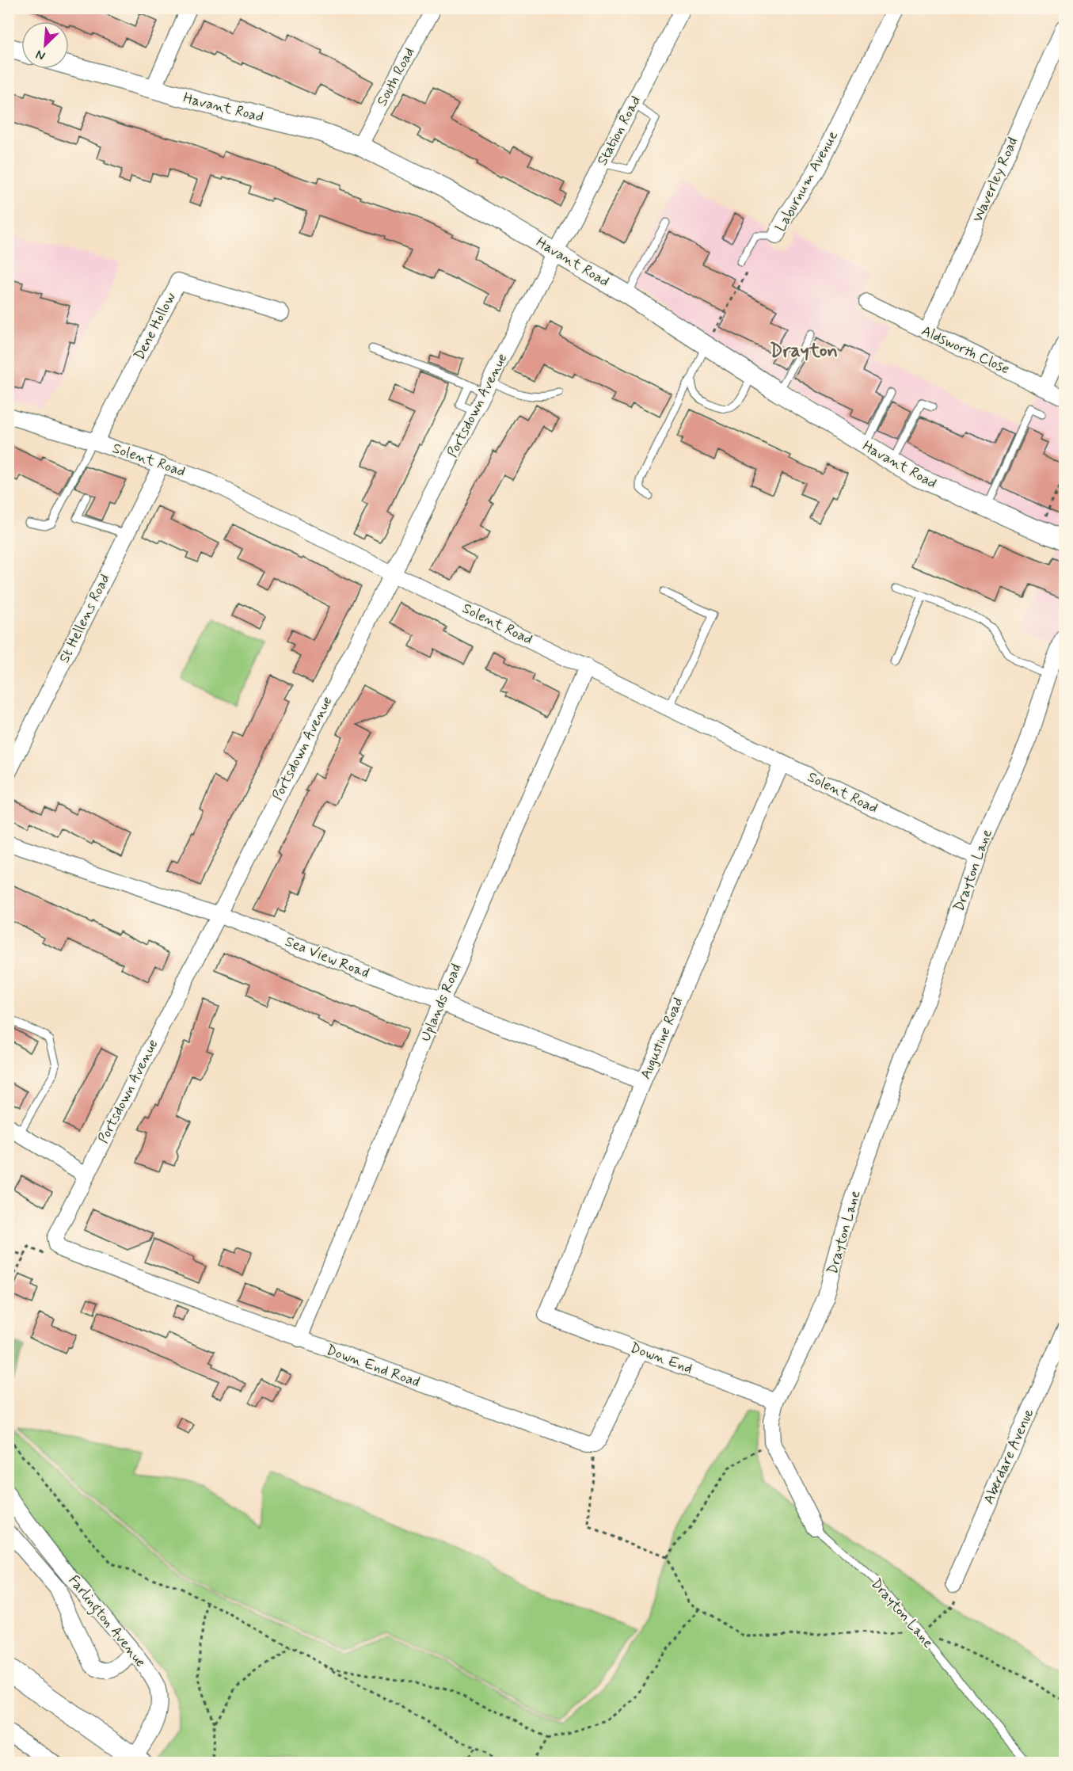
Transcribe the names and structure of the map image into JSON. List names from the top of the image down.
{
  "streets": {
    "street": [
      "South Road",
      "Havant Road",
      "Station Road",
      "Waverley Road",
      "Laburnum Avenue",
      "Dene Hollow",
      "Aldsworth Close",
      "Portsdown Avenue",
      "Solent Road",
      "St Hellens Road",
      "Drayton Lane",
      "Sea View Road",
      "Uplands Road",
      "Augustine Road",
      "Down End",
      "Down End Road",
      "Aberdare Avenue",
      "Farlington Avenue"
    ]
  },
  "crossings": [
    ["South Road", "Havant Road"],
    ["Havant Road", "Station Road"],
    ["Havant Road", "Portsdown Avenue"],
    ["Station Road", "Portsdown Avenue"],
    ["Waverley Road", "Aldsworth Close"],
    ["Dene Hollow", "Solent Road"],
    ["Portsdown Avenue", "Solent Road"],
    ["Portsdown Avenue", "Sea View Road"],
    ["Portsdown Avenue", "Down End Road"],
    ["Solent Road", "St Hellens Road"],
    ["Solent Road", "Drayton Lane"],
    ["Solent Road", "Uplands Road"],
    ["Solent Road", "Augustine Road"],
    ["Drayton Lane", "Down End"],
    ["Sea View Road", "Uplands Road"],
    ["Sea View Road", "Augustine Road"],
    ["Uplands Road", "Down End Road"],
    ["Augustine Road", "Down End"]
  ],
  "districts": ["Drayton"],
  "north": "bottom left"
}
